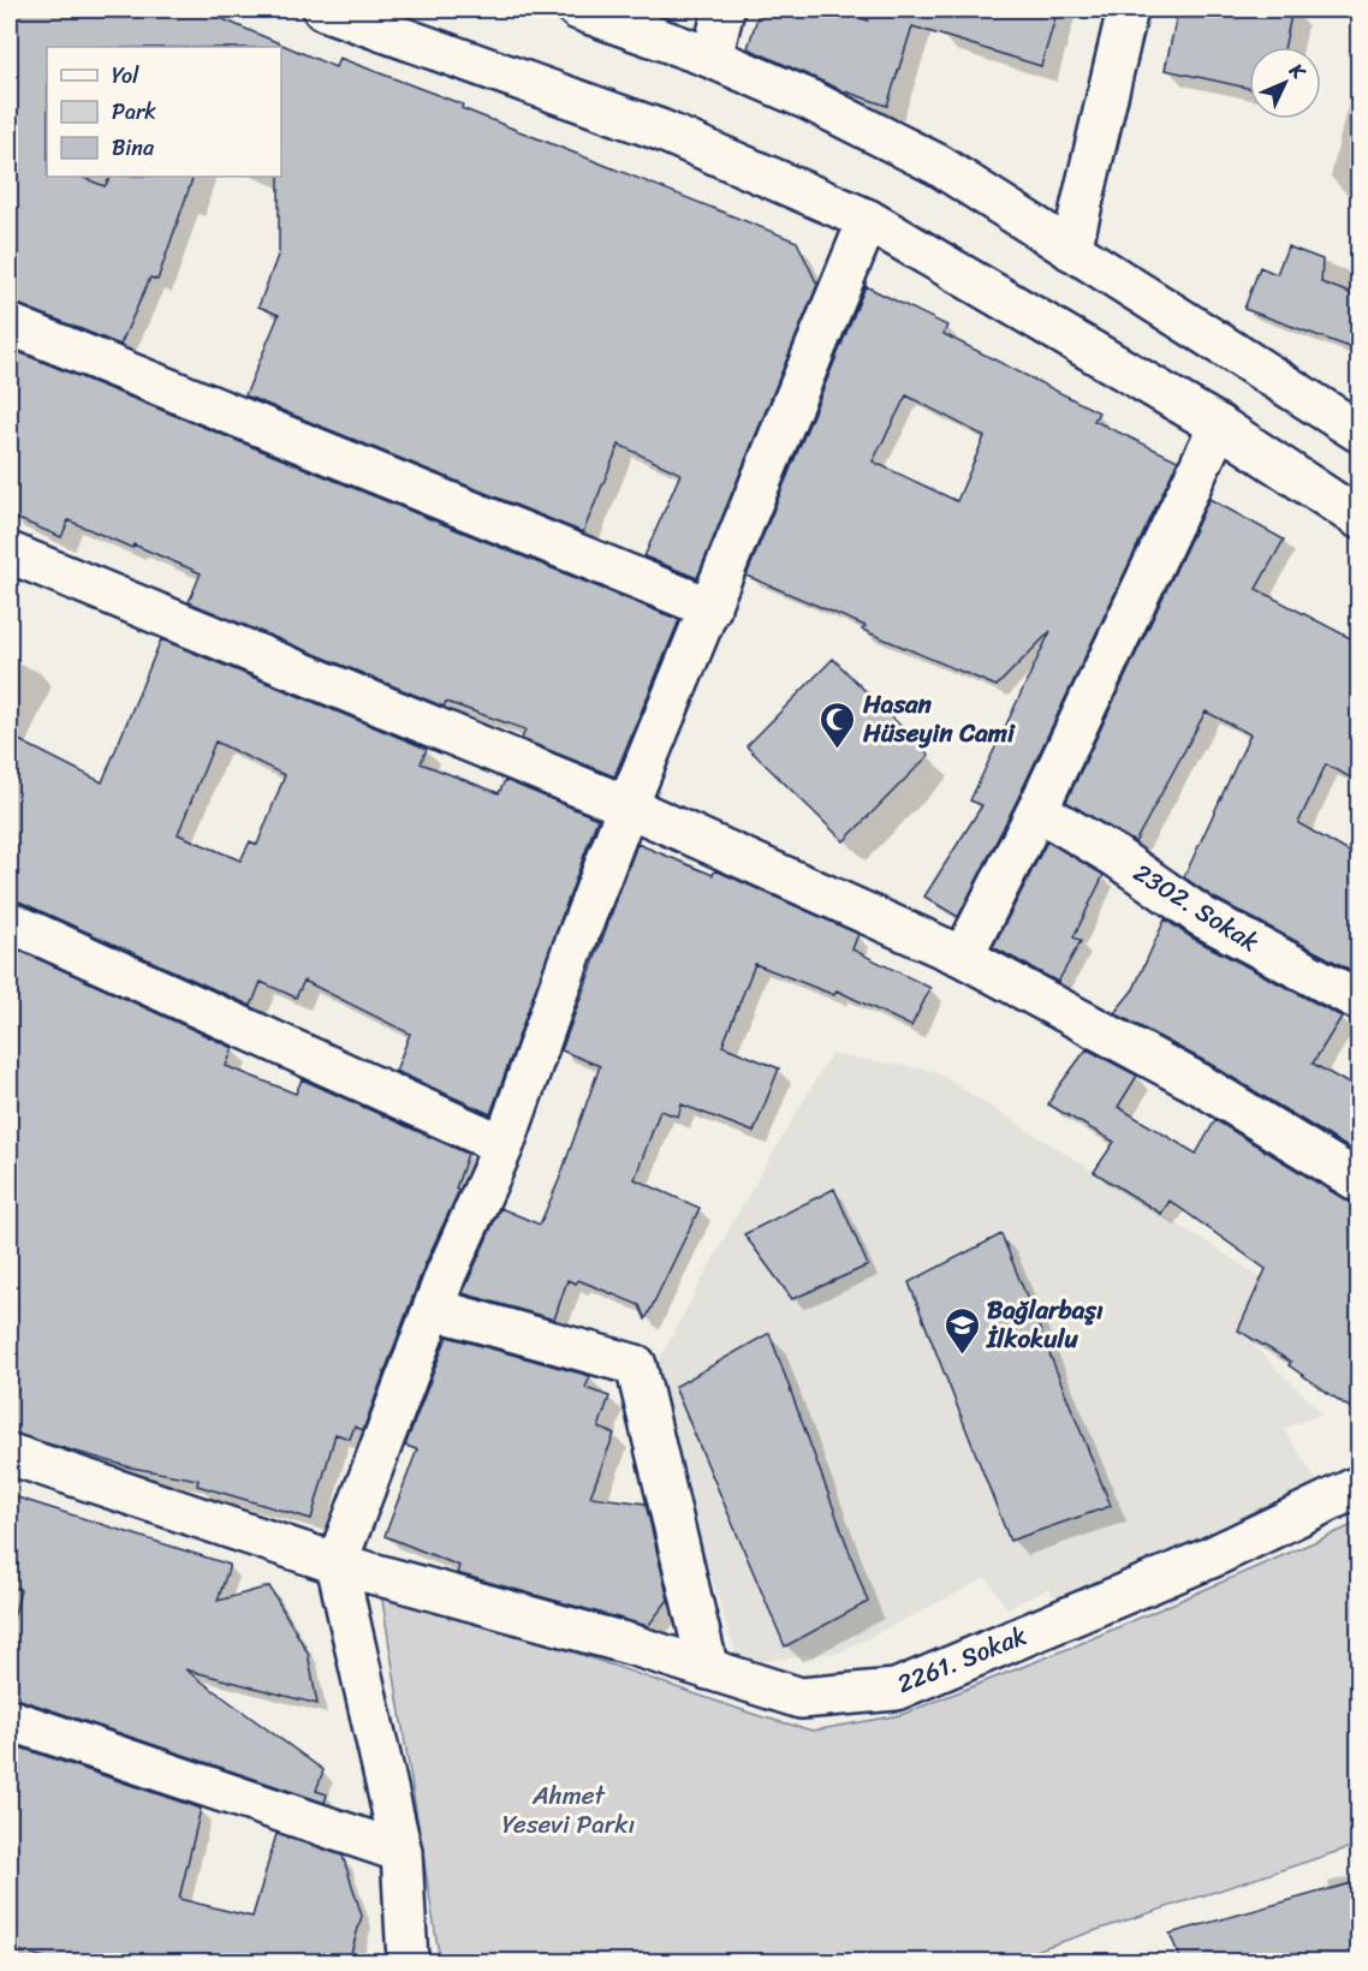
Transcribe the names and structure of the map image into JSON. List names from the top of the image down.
{
  "streets": {
    "street": ["2302. Sokak", "2261. Sokak"]
  },
  "parks": ["Ahmet Yesevi Parkı"],
  "places": {
    "mosque": ["Hasan Hüseyin Cami"],
    "school or university": ["Bağlarbaşı İlkokulu"]
  },
  "legend": ["Yol", "Park", "Bina"],
  "north": "top right"
}
